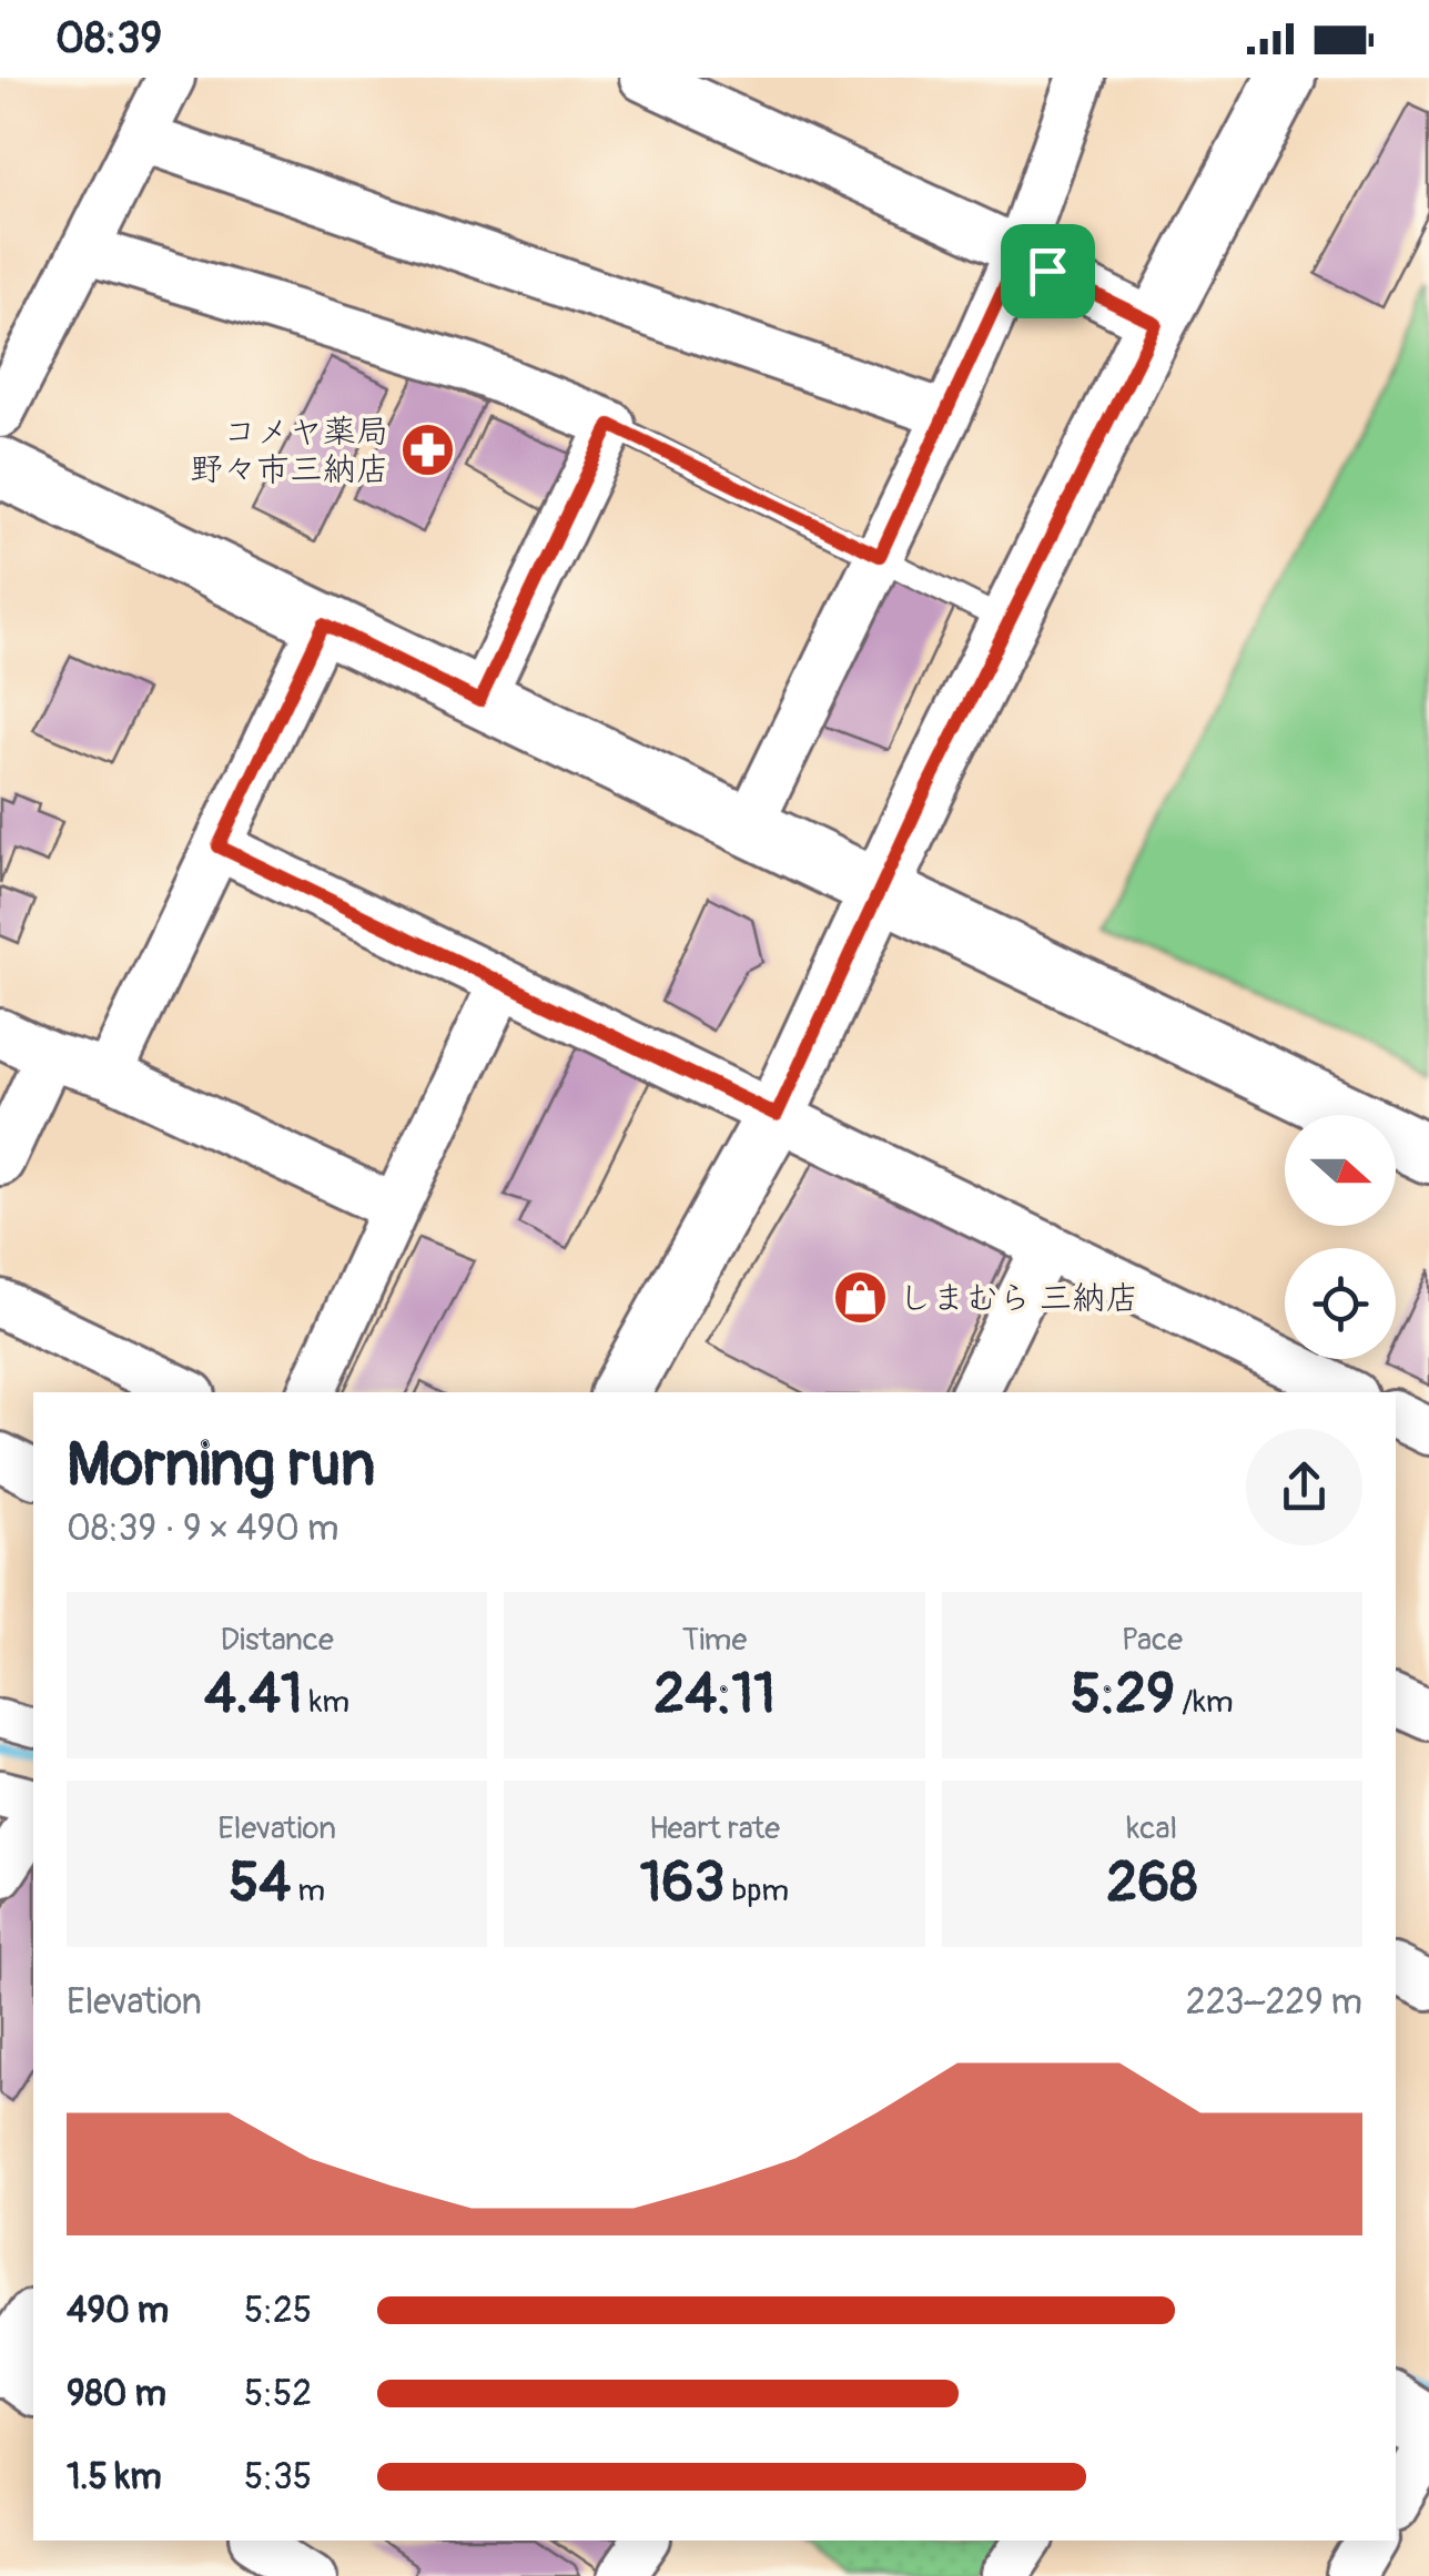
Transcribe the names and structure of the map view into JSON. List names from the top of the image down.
{
  "places": {
    "pharmacy": ["コメヤ薬局 野々市三納店"],
    "shop": ["しまむら 三納店"]
  },
  "north": "right",
  "page": {
    "status": "08:39",
    "heading": ["Morning run", "08:39 · 9 × 490 m"],
    "stats": [
      ["Distance", "4.41 km"],
      ["Time", "24:11"],
      ["Pace", "5:29 /km"],
      ["Elevation", "54 m"],
      ["Heart rate", "163 bpm"],
      ["kcal", "268"]
    ],
    "chart": ["Elevation", "223–229 m"],
    "list": [
      {
        "name": "490 m",
        "note": "5:25"
      },
      {
        "name": "980 m",
        "note": "5:52"
      },
      {
        "name": "1.5 km",
        "note": "5:35"
      }
    ]
  }
}
